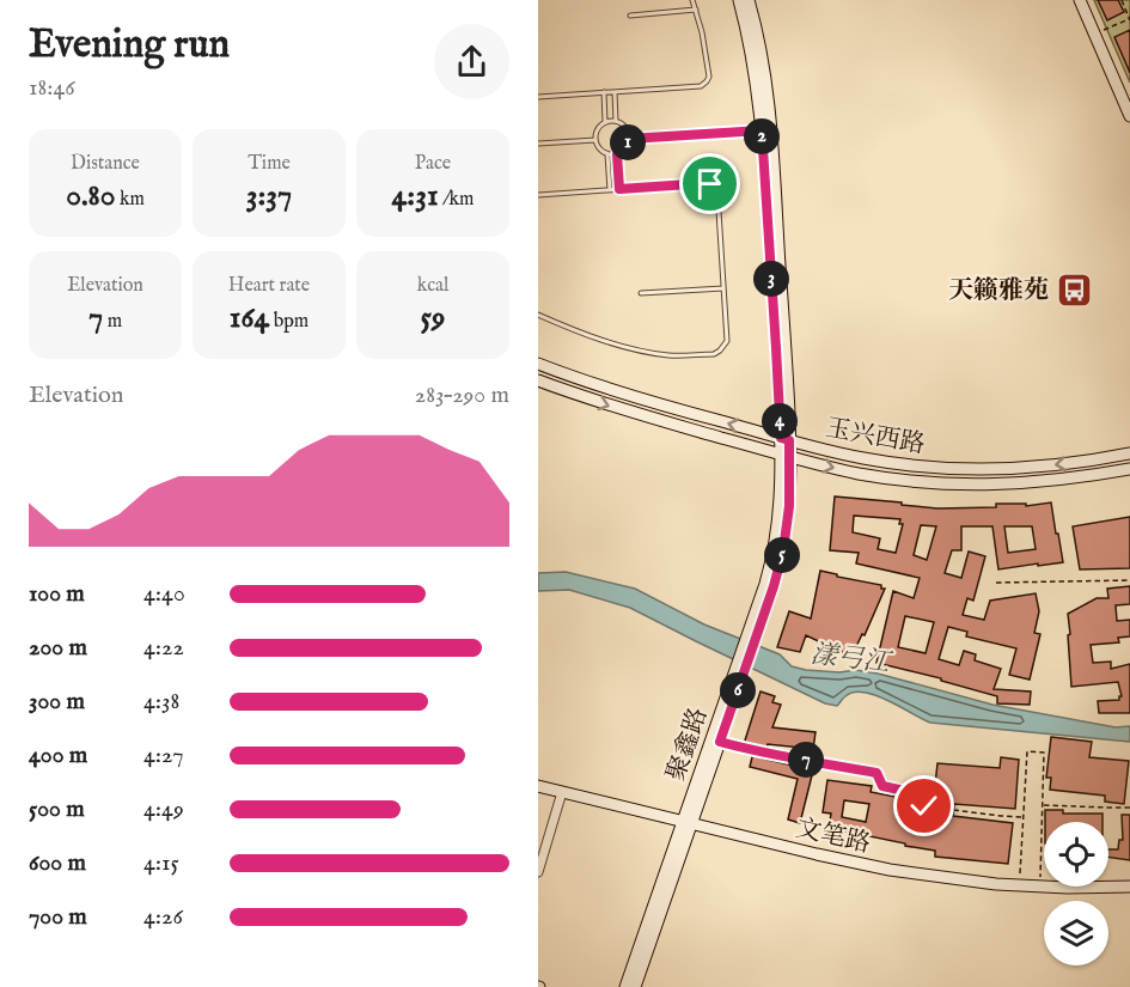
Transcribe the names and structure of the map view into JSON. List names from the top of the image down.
{
  "streets": {
    "main road": ["玉兴西路", "聚鑫路", "文笔路"]
  },
  "crossings": [
    ["玉兴西路", "聚鑫路"],
    ["聚鑫路", "文笔路"]
  ],
  "water": ["漾弓江"],
  "places": {
    "bus stop": ["天籁雅苑"]
  },
  "page": {
    "heading": ["Evening run", "18:46"],
    "pins": [
      "2",
      "1",
      "3",
      "4",
      "5",
      "6",
      "7"
    ],
    "stats": [
      ["Distance", "0.80 km"],
      ["Time", "3:37"],
      ["Pace", "4:31 /km"],
      ["Elevation", "7 m"],
      ["Heart rate", "164 bpm"],
      ["kcal", "59"]
    ],
    "chart": ["Elevation", "283–290 m"],
    "list": [
      {
        "name": "100 m",
        "note": "4:40"
      },
      {
        "name": "200 m",
        "note": "4:22"
      },
      {
        "name": "300 m",
        "note": "4:38"
      },
      {
        "name": "400 m",
        "note": "4:27"
      },
      {
        "name": "500 m",
        "note": "4:49"
      },
      {
        "name": "600 m",
        "note": "4:15"
      },
      {
        "name": "700 m",
        "note": "4:26"
      }
    ]
  }
}
